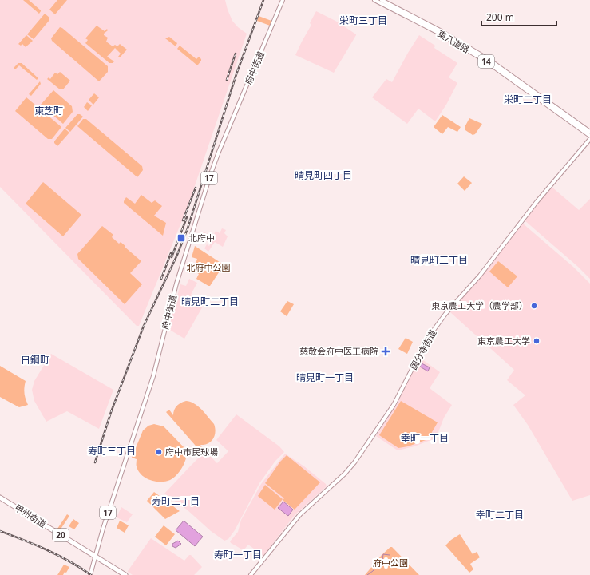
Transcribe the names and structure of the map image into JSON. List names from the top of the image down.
{
  "streets": {
    "highway": ["甲州街道", "20"],
    "main road": [
      "東八道路",
      "14",
      "府中街道",
      "17",
      "国分寺街道"
    ]
  },
  "crossings": [
    ["府中街道", "甲州街道"]
  ],
  "districts": [
    "栄町三丁目",
    "栄町二丁目",
    "東芝町",
    "晴見町四丁目",
    "晴見町三丁目",
    "晴見町二丁目",
    "日鋼町",
    "晴見町一丁目",
    "幸町一丁目",
    "寿町三丁目",
    "寿町二丁目",
    "幸町二丁目",
    "寿町一丁目"
  ],
  "parks": ["北府中公園", "府中公園"],
  "places": {
    "transit": ["北府中"],
    "other": ["東京農工大学（農学部）", "東京農工大学", "府中市民球場"],
    "health": ["慈敬会府中医王病院"]
  },
  "scale_bar": "200 m"
}
